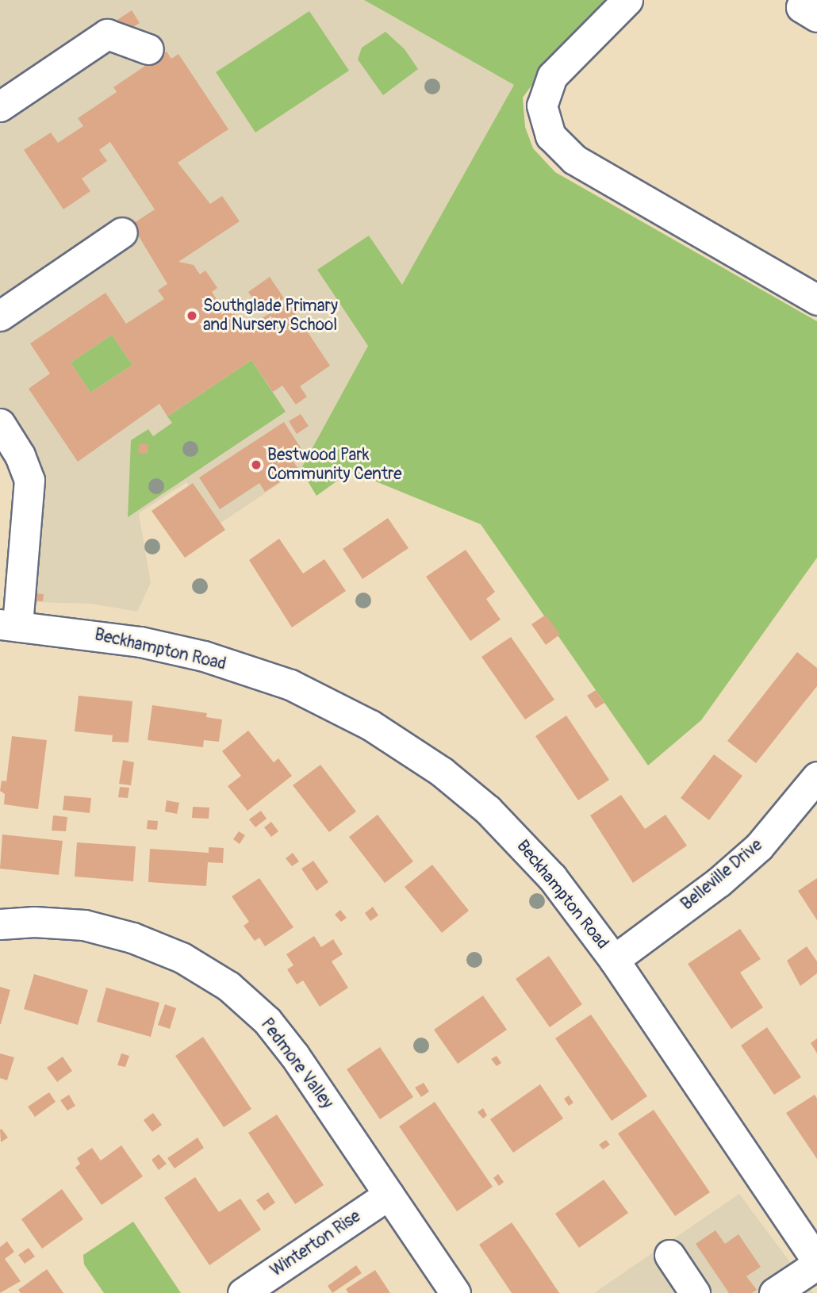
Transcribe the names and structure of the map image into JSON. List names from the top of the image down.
{
  "streets": {
    "street": [
      "Beckhampton Road",
      "Belleville Drive",
      "Pedmore Valley",
      "Winterton Rise"
    ]
  },
  "crossings": [
    ["Beckhampton Road", "Belleville Drive"],
    ["Pedmore Valley", "Winterton Rise"]
  ],
  "places": ["Southglade Primary and Nursery School", "Bestwood Park Community Centre"]
}
